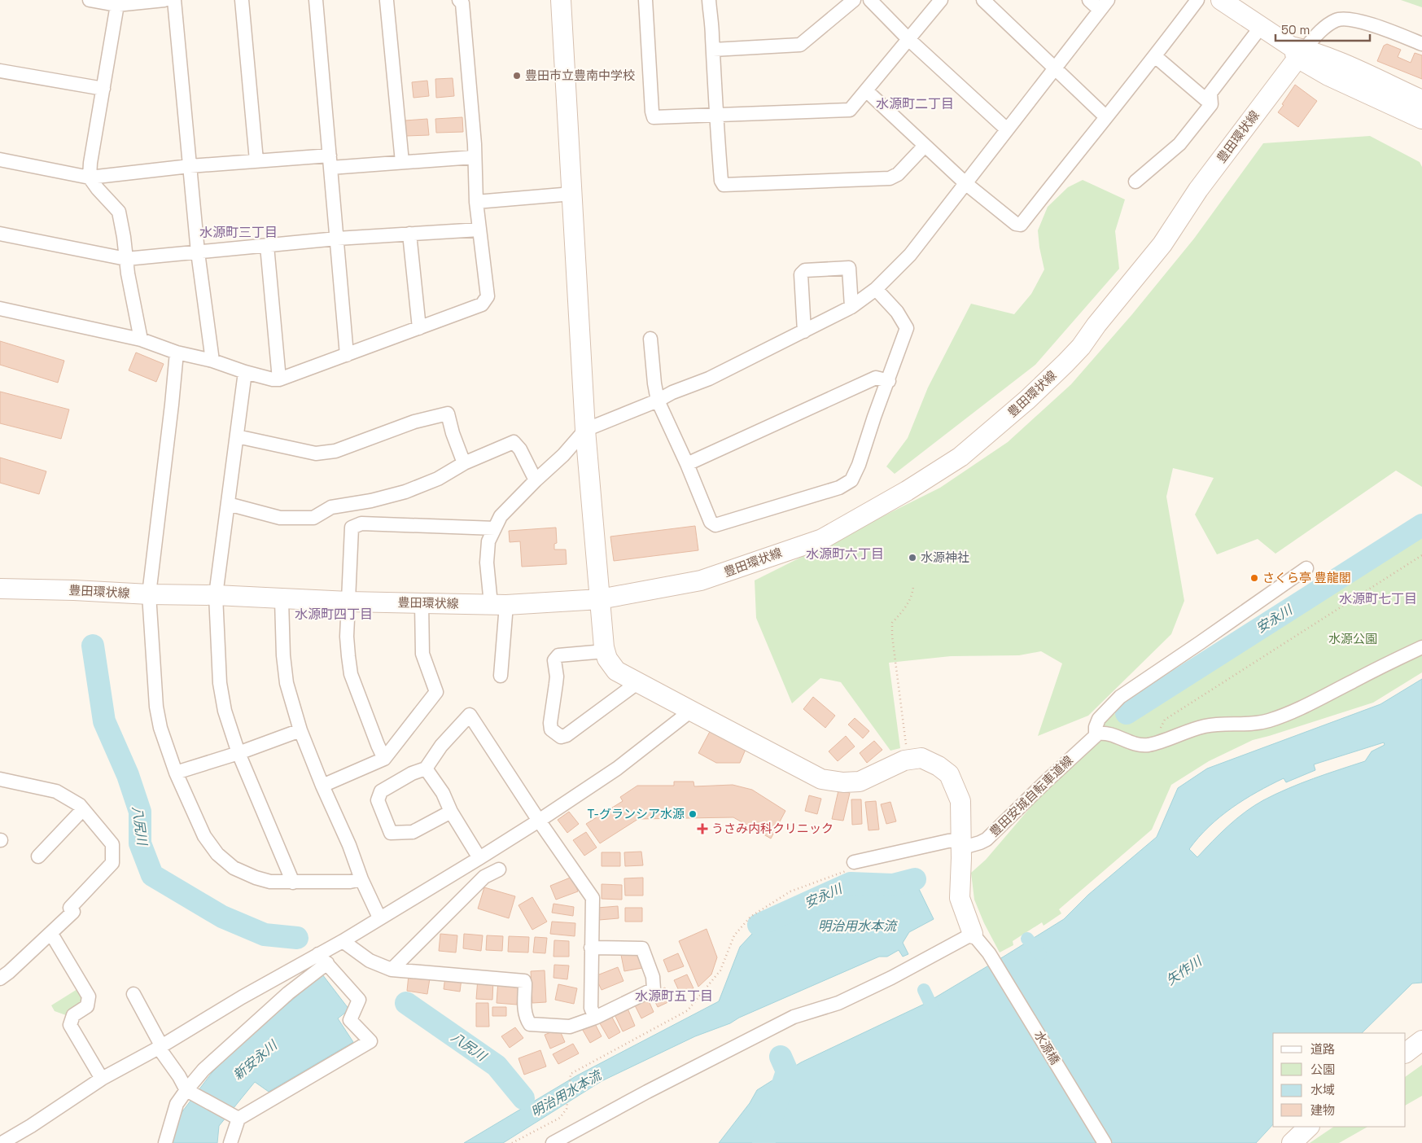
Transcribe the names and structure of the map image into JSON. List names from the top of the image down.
{
  "streets": {
    "main road": ["豊田環状線"],
    "street": ["豊田安城自転車道線", "水源橋"]
  },
  "districts": [
    "水源町二丁目",
    "水源町三丁目",
    "水源町六丁目",
    "水源町七丁目",
    "水源町四丁目",
    "水源町五丁目"
  ],
  "water": [
    "安永川",
    "八尻川",
    "明治用水本流",
    "矢作川",
    "新安永川"
  ],
  "parks": ["水源公園"],
  "places": {
    "other": [
      "豊田市立豊南中学校",
      "水源神社",
      "さくら亭 豊龍閣",
      "T-グランシア水源"
    ],
    "health": ["うさみ内科クリニック"]
  },
  "legend": [
    "道路",
    "公園",
    "水域",
    "建物"
  ],
  "scale_bar": "50 m"
}
